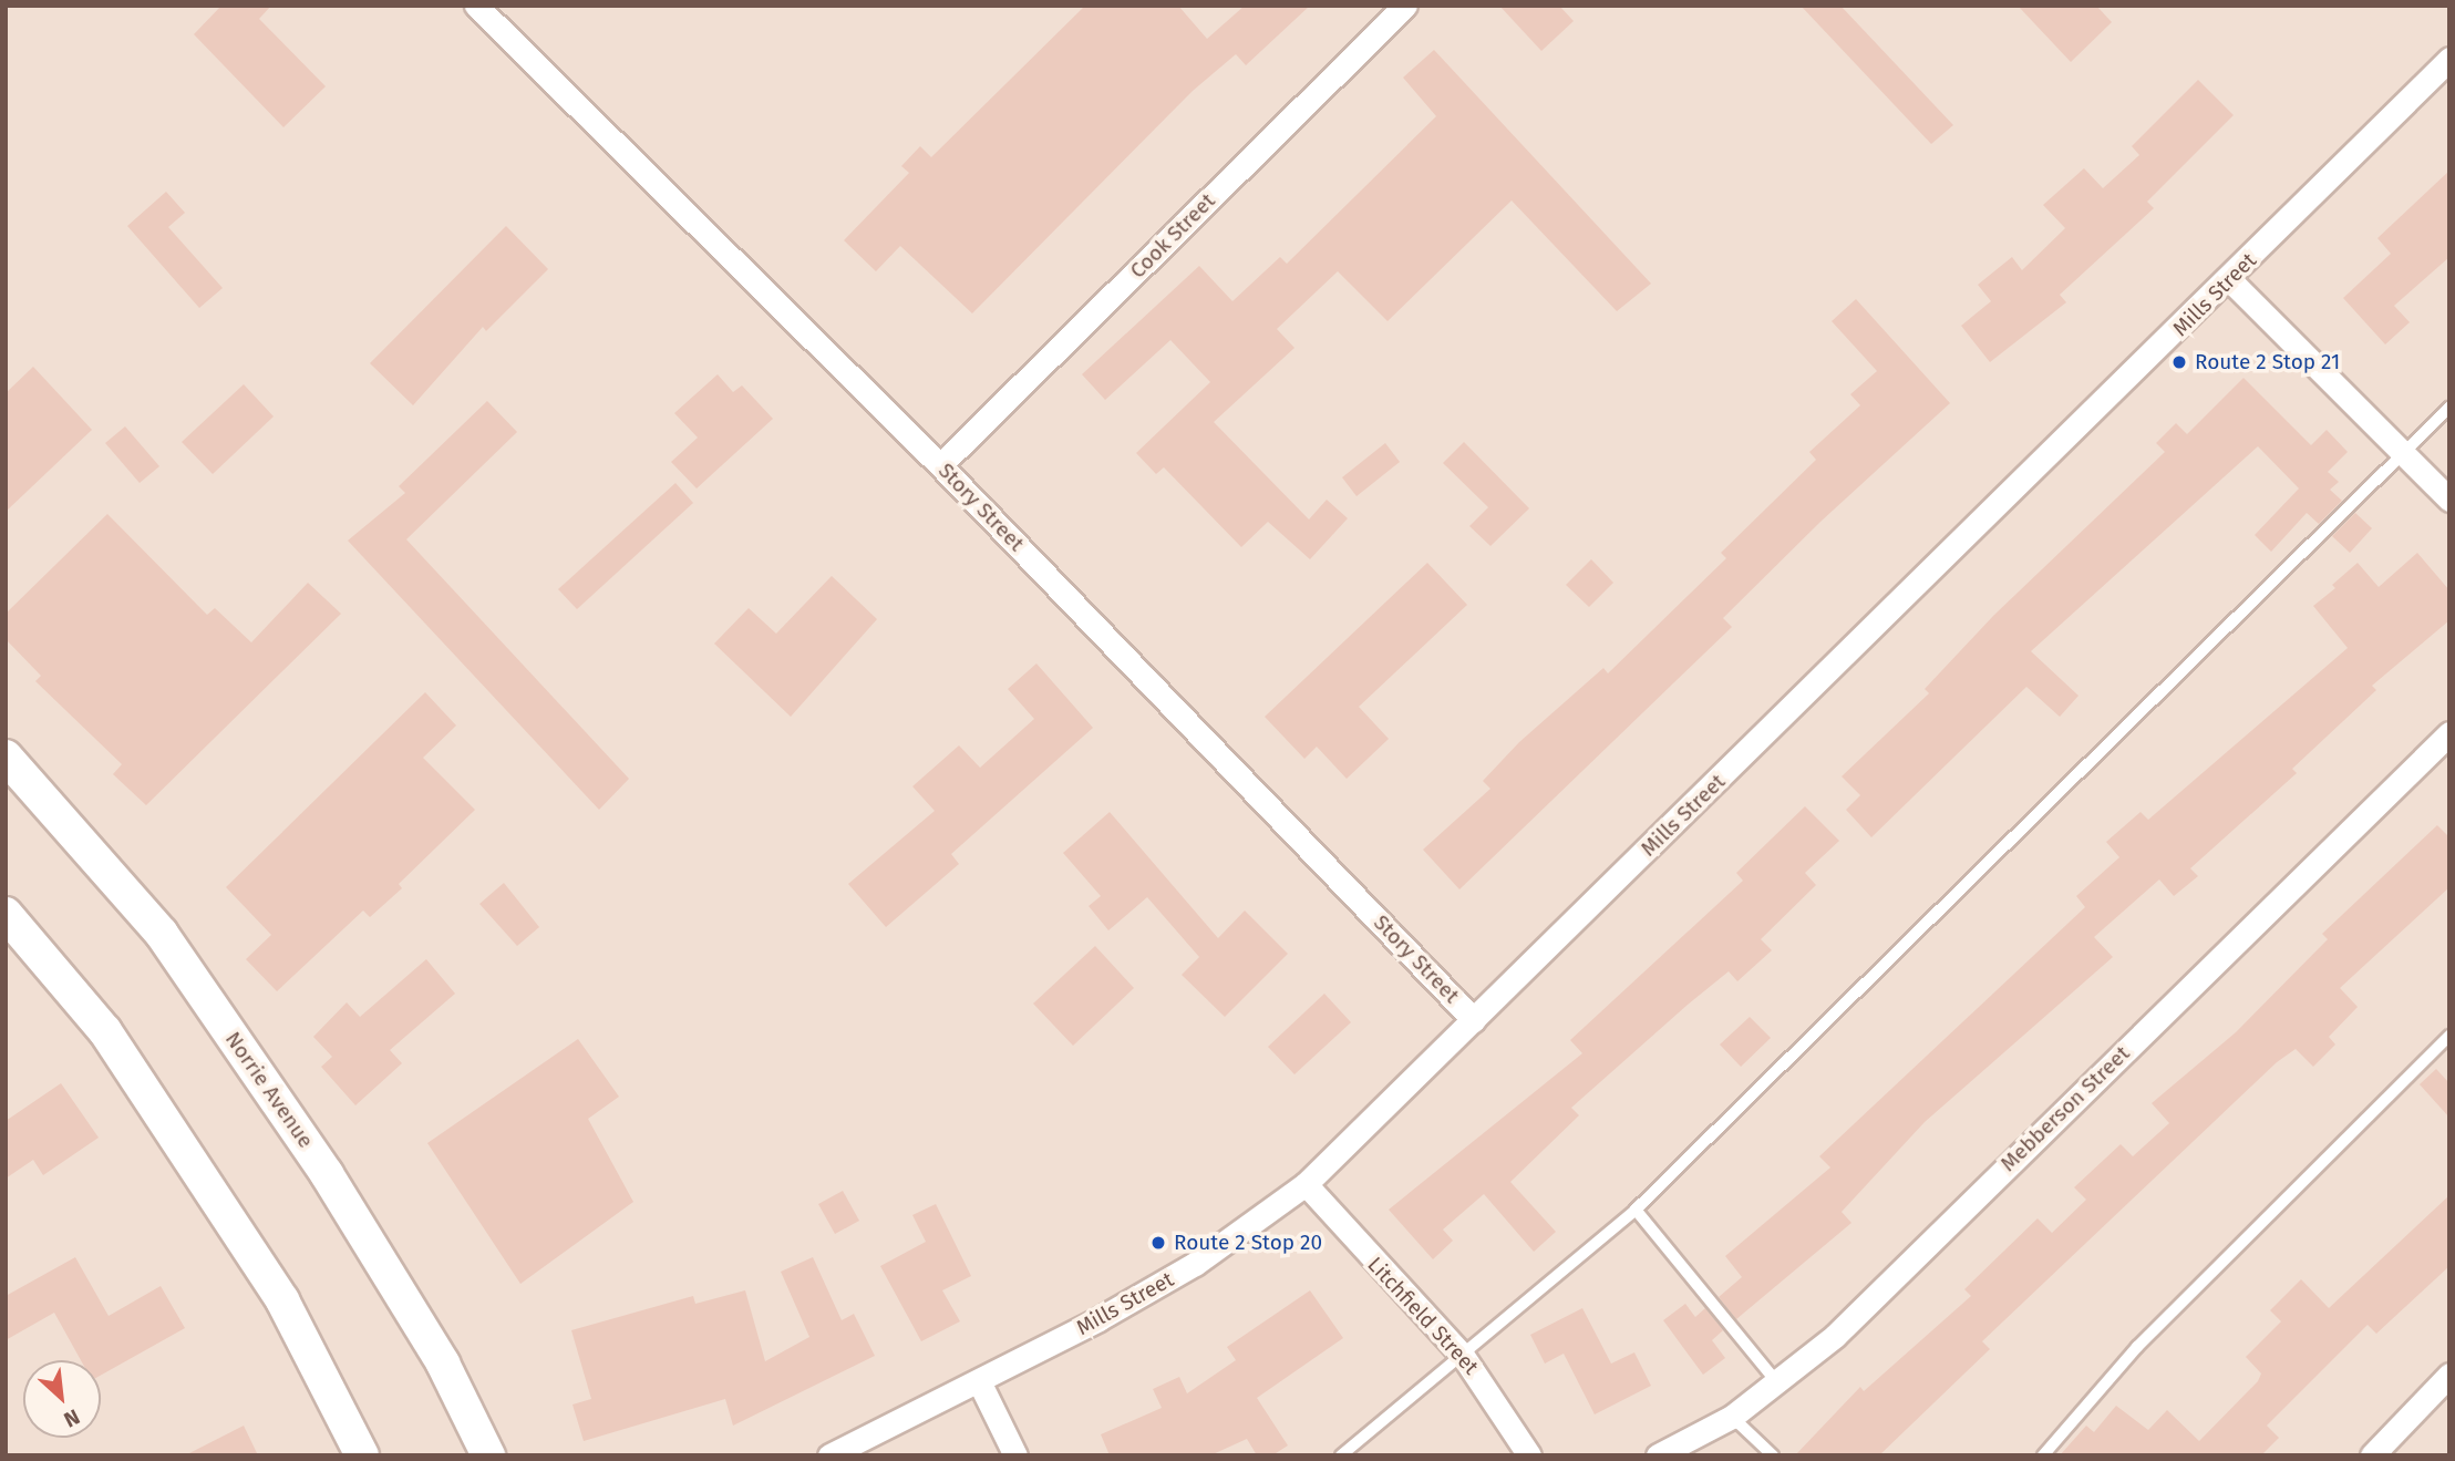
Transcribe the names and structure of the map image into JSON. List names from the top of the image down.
{
  "streets": {
    "main road": ["Norrie Avenue"],
    "street": [
      "Cook Street",
      "Mills Street",
      "Story Street",
      "Mebberson Street",
      "Litchfield Street"
    ]
  },
  "crossings": [
    ["Cook Street", "Story Street"],
    ["Mills Street", "Story Street"],
    ["Mills Street", "Litchfield Street"]
  ],
  "places": ["Route 2 Stop 21", "Route 2 Stop 20"],
  "north": "bottom right"
}
